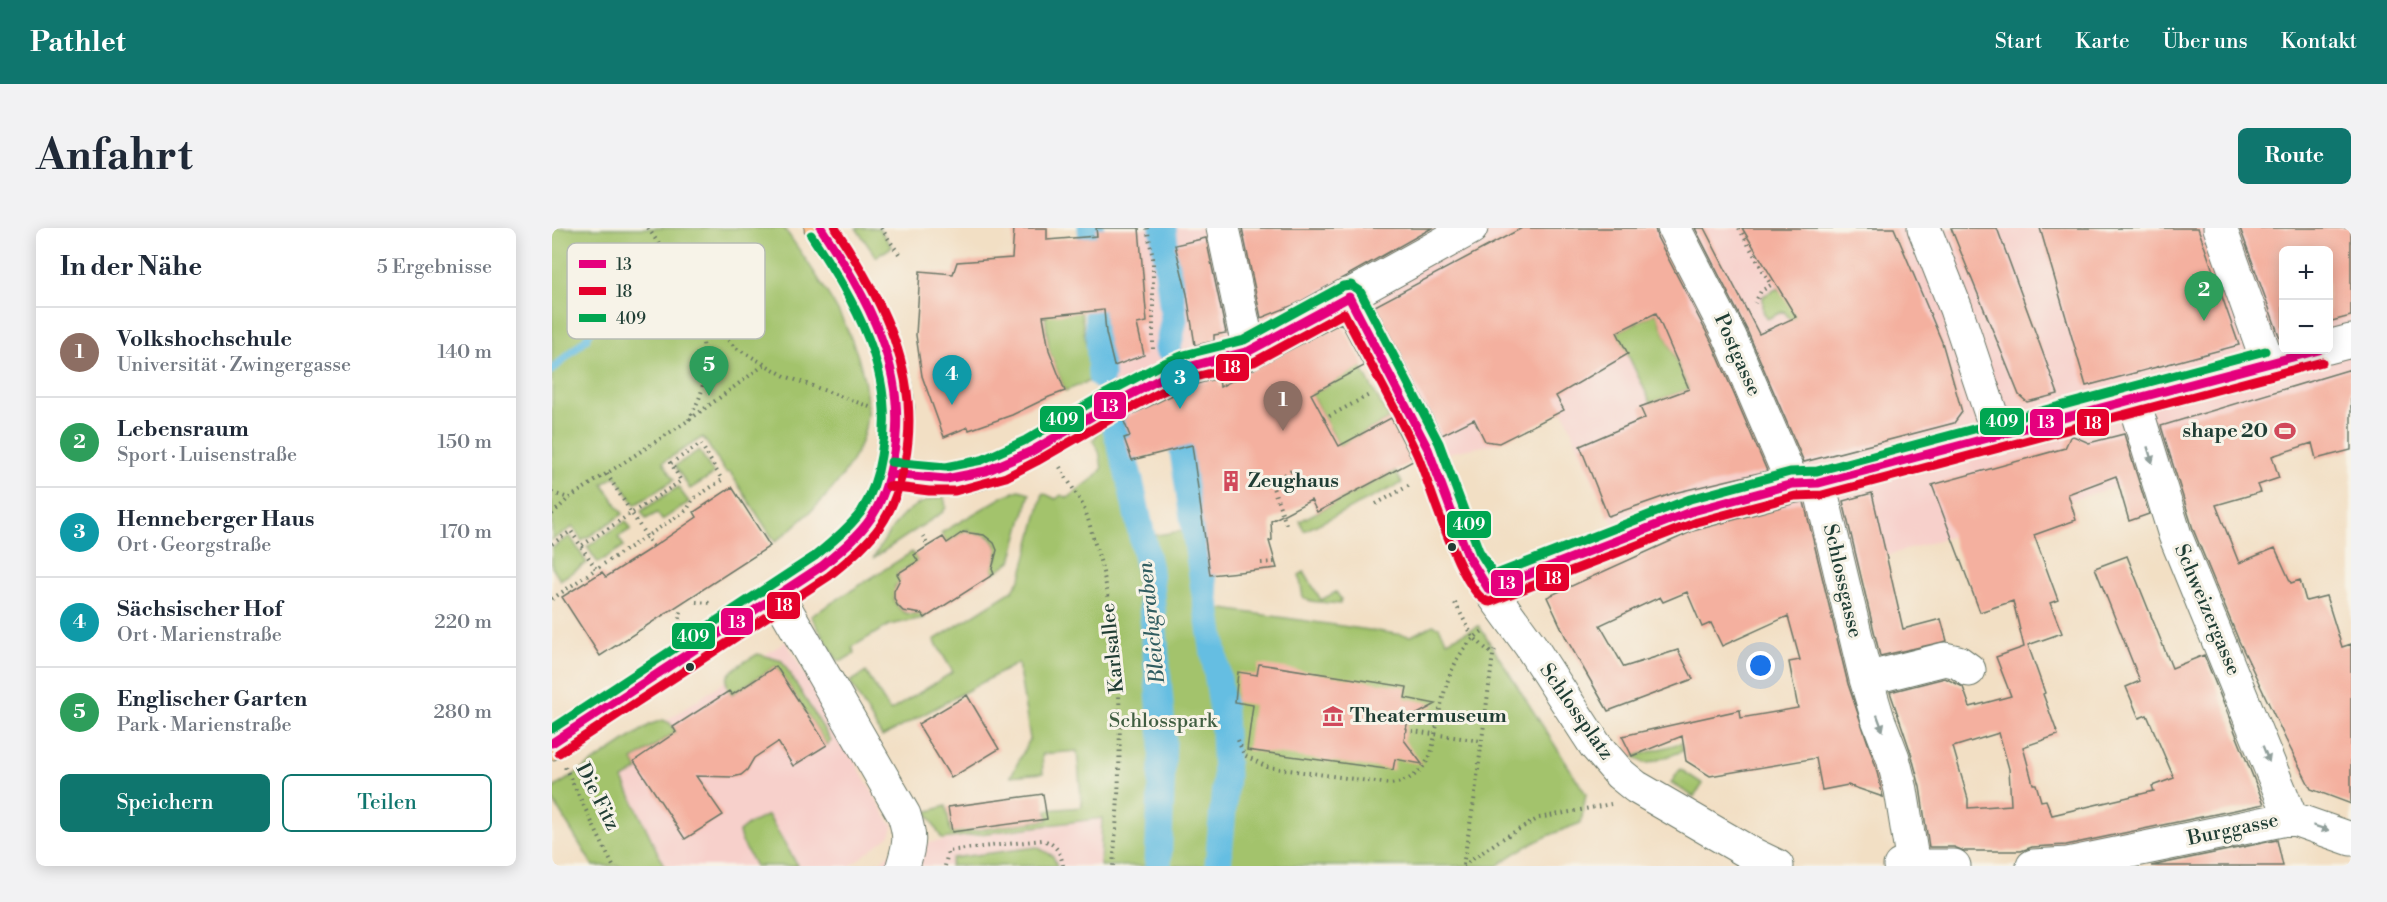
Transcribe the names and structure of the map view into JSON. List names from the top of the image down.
{
  "streets": {
    "street": [
      "Postgasse",
      "Schlossgasse",
      "Schweizergasse",
      "Schlossplatz",
      "Burggasse"
    ],
    "path": ["Karlsallee", "Die Fitz"]
  },
  "crossings": [
    ["Postgasse", "Schlossgasse"],
    ["Schweizergasse", "Burggasse"]
  ],
  "one_way": ["Schlossgasse", "Schweizergasse"],
  "water": ["Bleichgraben"],
  "parks": ["Schlosspark"],
  "places": {
    "sports": ["shape 20"],
    "building": ["Zeughaus"],
    "museum": ["Theatermuseum"]
  },
  "lines": ["transit line 13", "transit line 18", "transit line 409"],
  "legend": ["13", "18", "409"],
  "page": {
    "header": "Pathlet",
    "nav": [
      "Start",
      "Karte",
      "Über uns",
      "Kontakt"
    ],
    "buttons": [
      "Route",
      ["Speichern", "Teilen"]
    ],
    "title": "Anfahrt",
    "heading": ["In der Nähe", "5 Ergebnisse"],
    "map_buttons": ["+", "−"],
    "pins": [
      "2",
      "5",
      "4",
      "3",
      "1"
    ],
    "list": [
      {
        "mark": "1",
        "name": "Volkshochschule",
        "note": "Universität · Zwingergasse",
        "value": "140 m"
      },
      {
        "mark": "2",
        "name": "Lebensraum",
        "note": "Sport · Luisenstraße",
        "value": "150 m"
      },
      {
        "mark": "3",
        "name": "Henneberger Haus",
        "note": "Ort · Georgstraße",
        "value": "170 m"
      },
      {
        "mark": "4",
        "name": "Sächsischer Hof",
        "note": "Ort · Marienstraße",
        "value": "220 m"
      },
      {
        "mark": "5",
        "name": "Englischer Garten",
        "note": "Park · Marienstraße",
        "value": "280 m"
      }
    ]
  }
}
